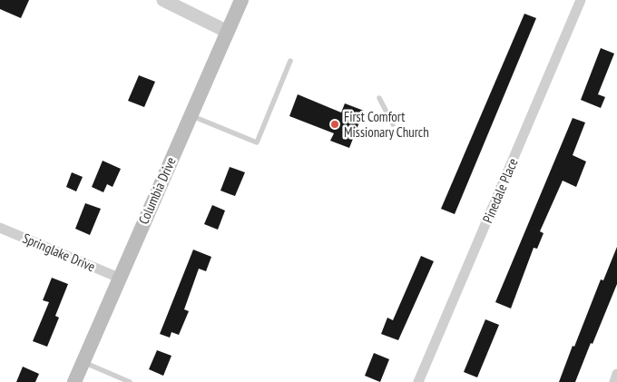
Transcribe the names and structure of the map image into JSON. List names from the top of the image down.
{
  "streets": {
    "main road": ["Columbia Drive"],
    "street": ["Pinedale Place", "Springlake Drive"]
  },
  "crossings": [
    ["Columbia Drive", "Springlake Drive"]
  ],
  "places": ["First Comfort Missionary Church"]
}
